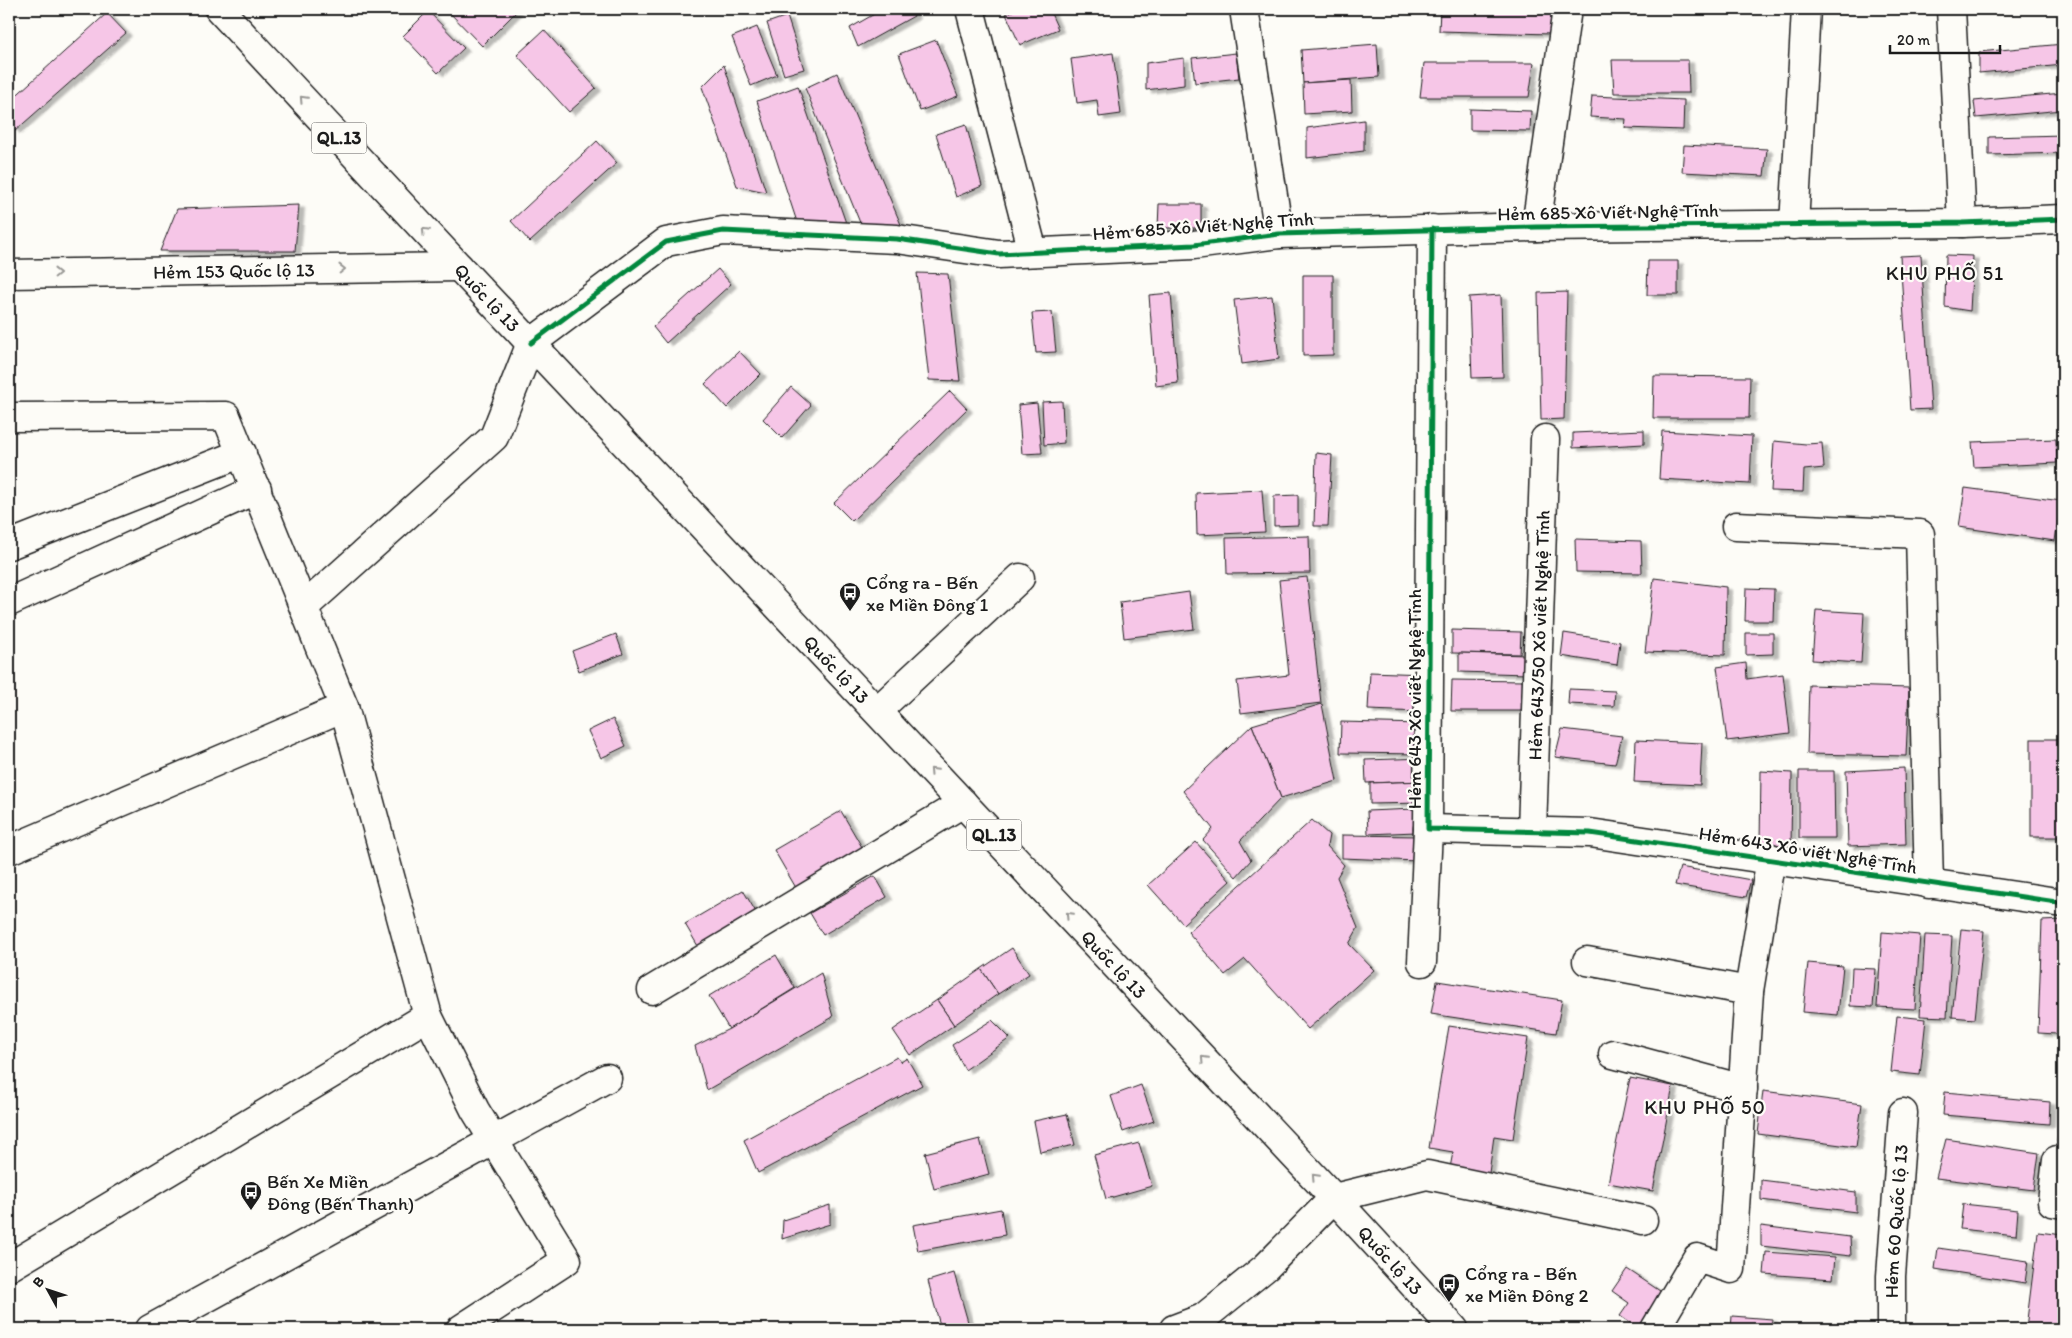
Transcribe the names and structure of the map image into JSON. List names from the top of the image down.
{
  "streets": {
    "street": [
      "QL.13",
      "Hẻm 685 Xô Viết Nghệ Tĩnh",
      "Hẻm 153 Quốc lộ 13",
      "Quốc lộ 13",
      "Hẻm 643/50 Xô viết Nghệ Tĩnh",
      "Hẻm 643 Xô viết Nghệ Tĩnh",
      "Hẻm 60 Quốc lộ 13"
    ]
  },
  "crossings": [
    ["Hẻm 685 Xô Viết Nghệ Tĩnh", "Quốc lộ 13"],
    ["Hẻm 685 Xô Viết Nghệ Tĩnh", "Hẻm 643 Xô viết Nghệ Tĩnh"],
    ["Hẻm 153 Quốc lộ 13", "Quốc lộ 13"],
    ["Hẻm 643/50 Xô viết Nghệ Tĩnh", "Hẻm 643 Xô viết Nghệ Tĩnh"]
  ],
  "one_way": ["Quốc lộ 13"],
  "districts": ["KHU PHỐ 51", "KHU PHỐ 50"],
  "places": {
    "bus stop": ["Cổng ra - Bến xe Miền Đông 1", "Bến Xe Miền Đông (Bến Thanh)", "Cổng ra - Bến xe Miền Đông 2"]
  },
  "scale_bar": "20 m",
  "north": "top left"
}
